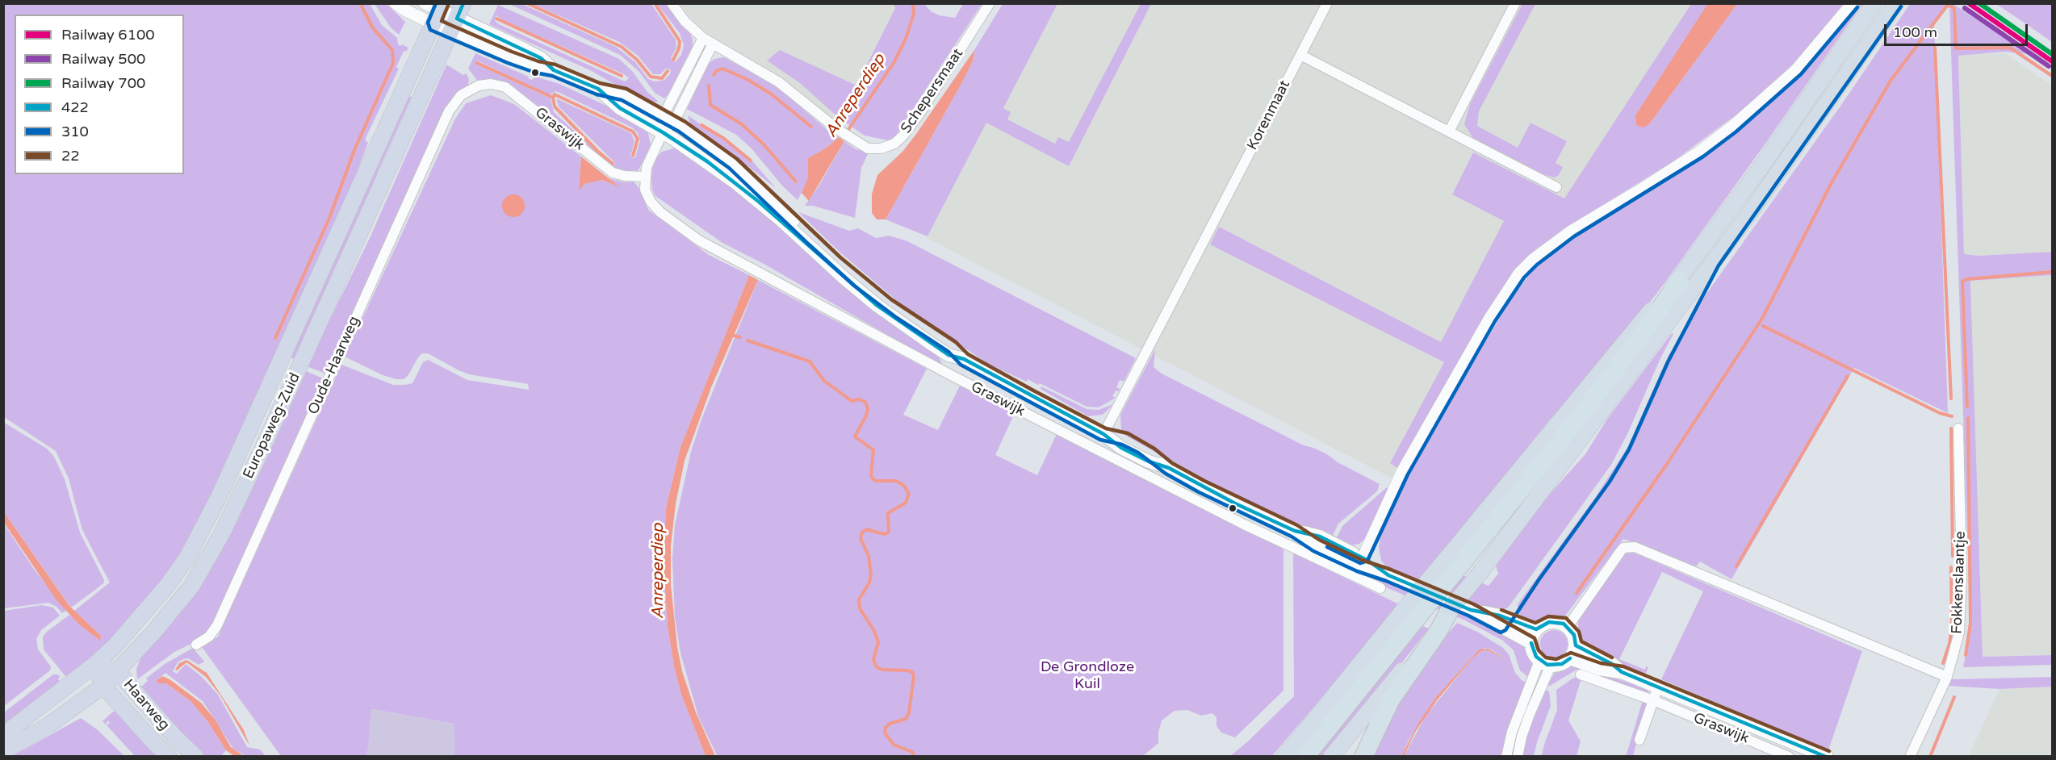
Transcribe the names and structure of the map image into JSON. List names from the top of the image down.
{
  "streets": {
    "main road": ["Graswijk", "Europaweg-Zuid", "Haarweg"],
    "street": [
      "Schepersmaat",
      "Korenmaat",
      "Oude-Haarweg",
      "Fokkenslaantje"
    ]
  },
  "crossings": [
    ["Korenmaat", "Graswijk"],
    ["Graswijk", "Oude-Haarweg"],
    ["Graswijk", "Europaweg-Zuid"],
    ["Europaweg-Zuid", "Haarweg"]
  ],
  "water": ["Anreperdiep"],
  "parks": ["De Grondloze Kuil"],
  "lines": [
    "rail line 6100",
    "rail line 700",
    "transit line 422",
    "transit line 310",
    "transit line 22",
    "rail line 500"
  ],
  "legend": [
    "Railway 6100",
    "Railway 500",
    "Railway 700",
    "422",
    "310",
    "22"
  ],
  "scale_bar": "100 m"
}
